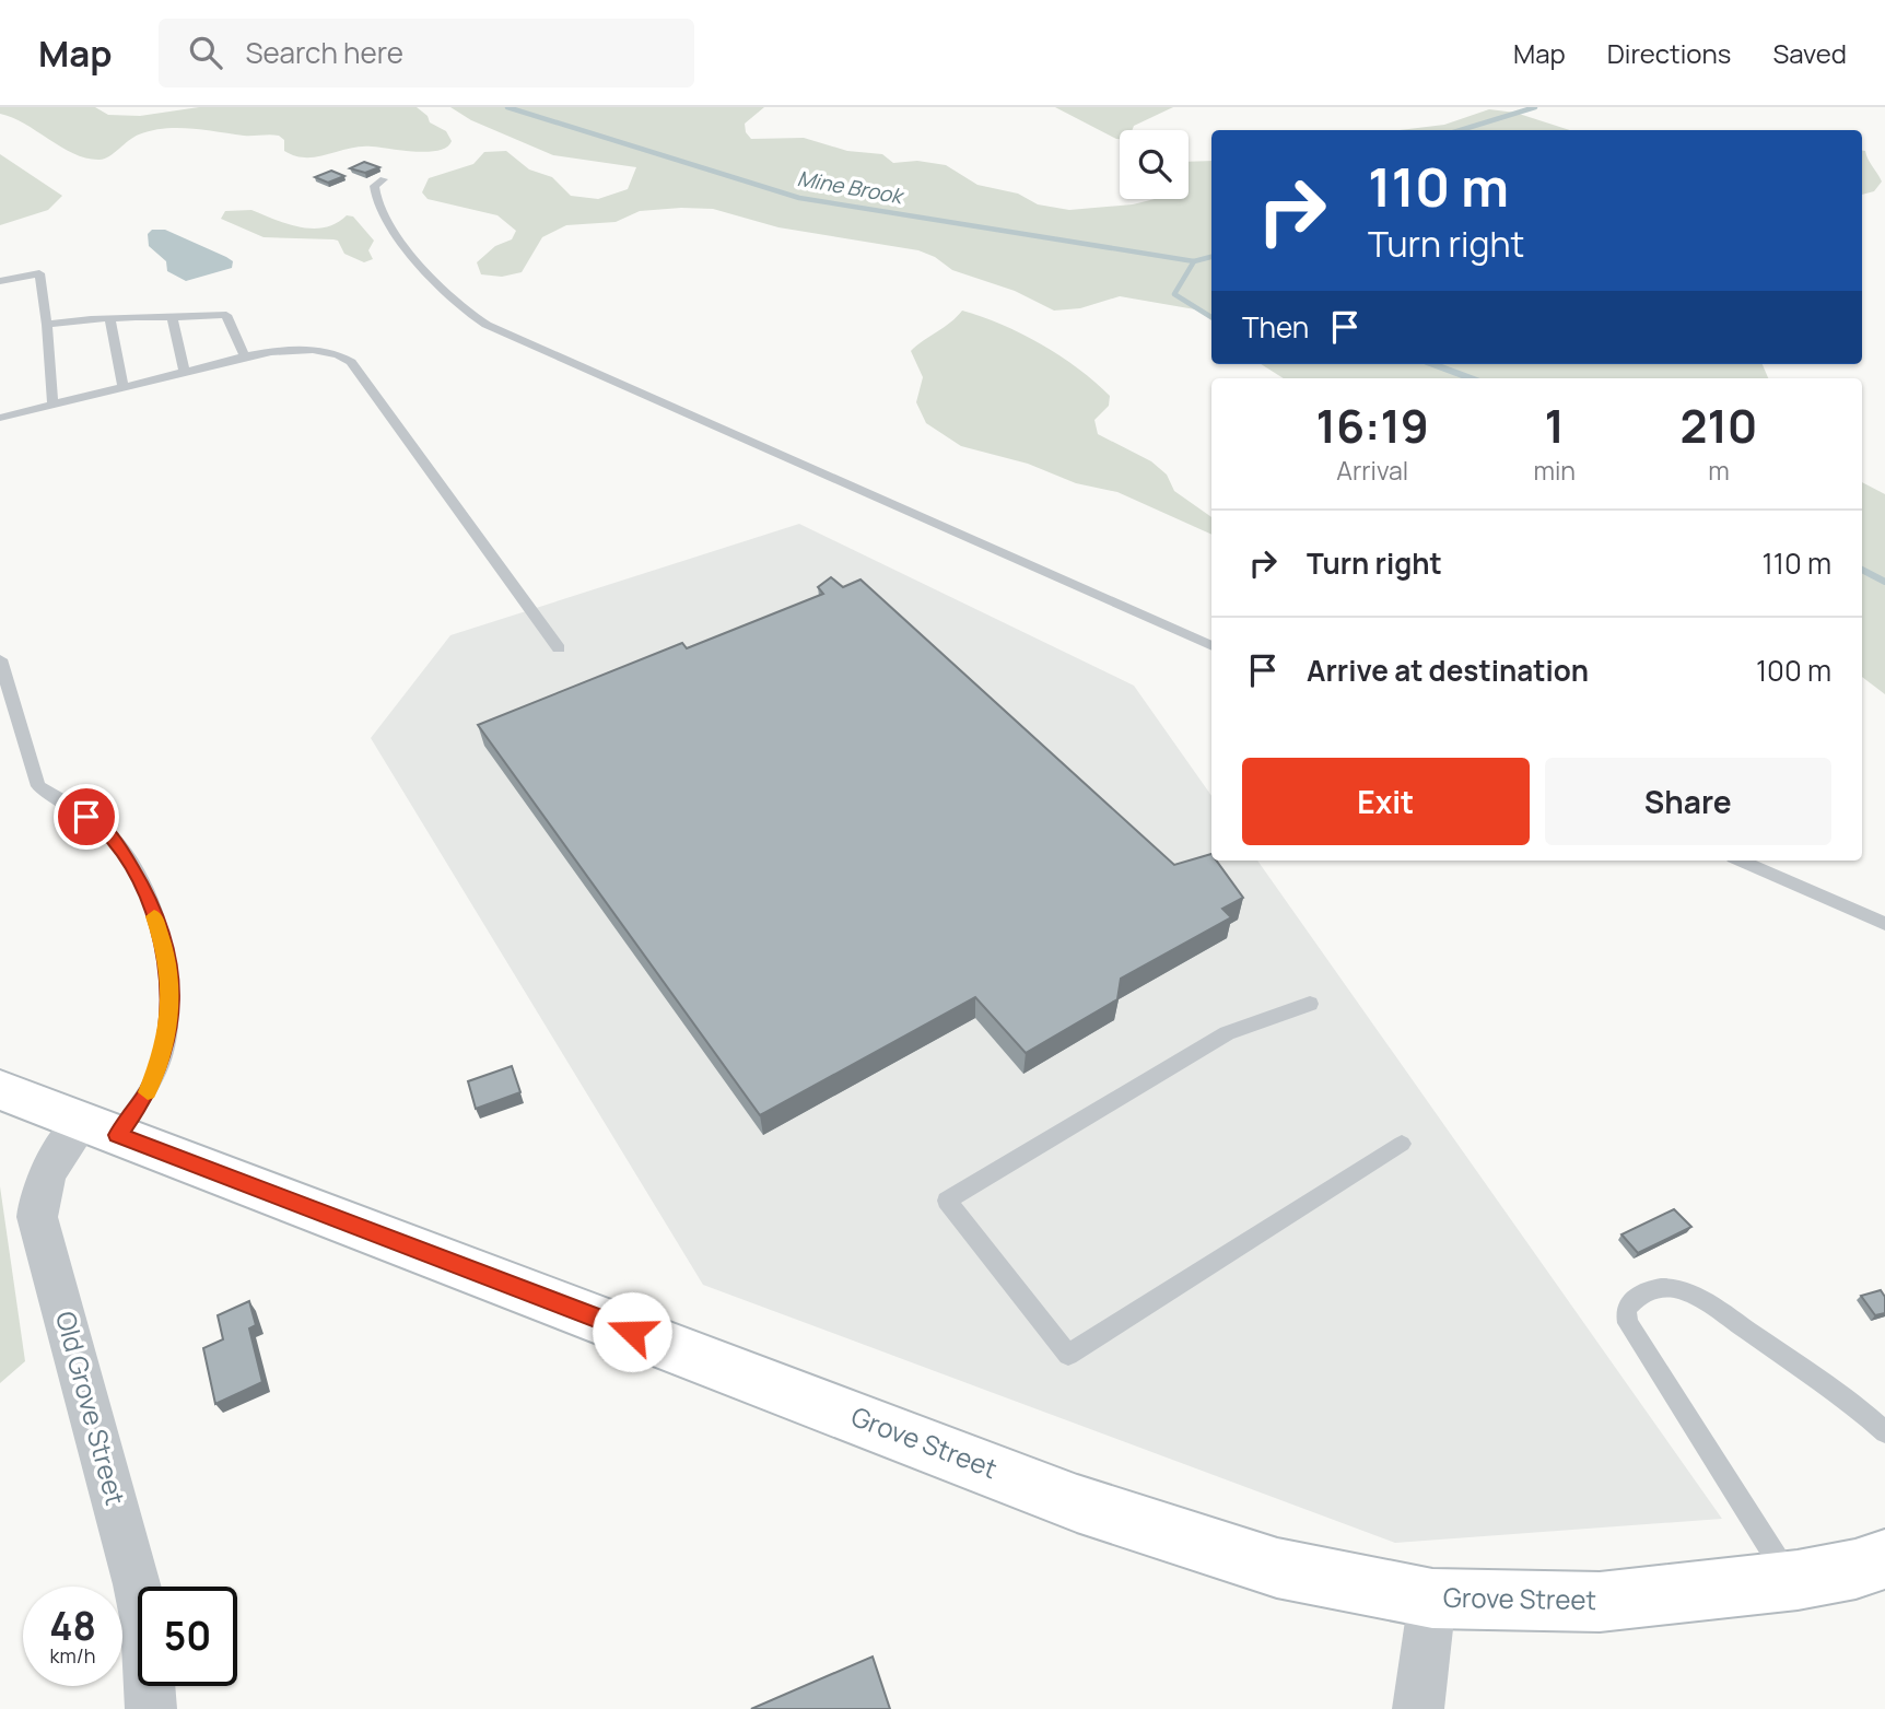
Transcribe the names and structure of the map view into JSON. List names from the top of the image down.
{
  "streets": {
    "main road": ["Grove Street"],
    "street": ["Old Grove Street"]
  },
  "crossings": [
    ["Old Grove Street", "Grove Street"]
  ],
  "water": ["Mine Brook"],
  "page": {
    "header": "Map",
    "search": "Search here",
    "nav": ["Map", "Directions", "Saved"],
    "turn": ["110 m", "Turn right"],
    "then": "Then",
    "eta": [
      "16:19",
      "Arrival",
      "1",
      "min",
      "210",
      "m"
    ],
    "list": [
      {
        "name": "Turn right",
        "value": "110 m"
      },
      {
        "name": "Arrive at destination",
        "value": "100 m"
      }
    ],
    "buttons": ["Exit", "Share"],
    "speed": "48 km/h",
    "limit": "50"
  }
}
